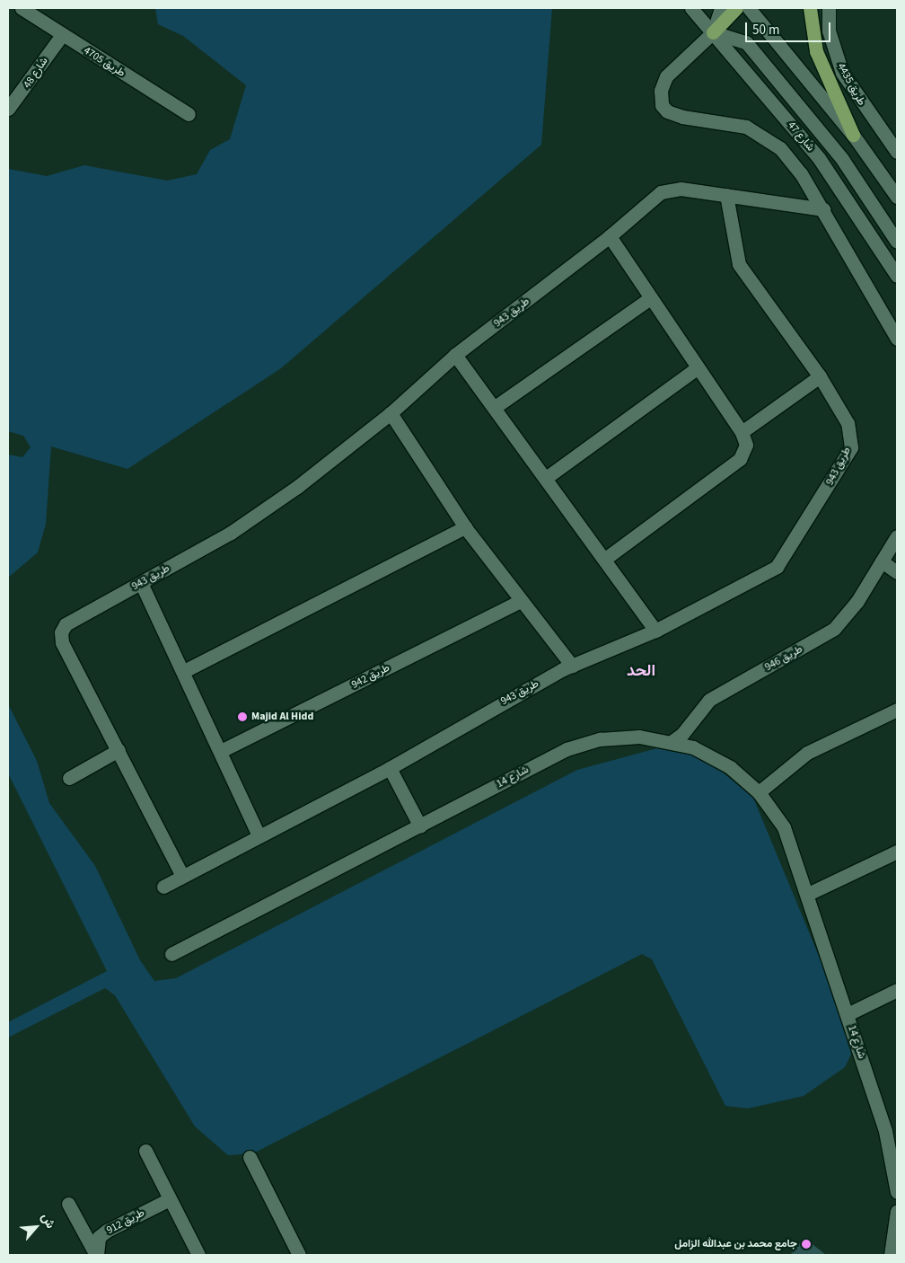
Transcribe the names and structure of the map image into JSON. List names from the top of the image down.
{
  "streets": {
    "street": [
      "طريق 4705",
      "شارع 48",
      "طريق 4435",
      "شارع 47",
      "طريق 943",
      "طريق 946",
      "طريق 942",
      "شارع 14",
      "طريق 912"
    ]
  },
  "crossings": [
    ["طريق 4705", "شارع 48"],
    ["طريق 946", "شارع 14"]
  ],
  "districts": ["الحد"],
  "places": ["Majid Al Hidd", "جامع محمد بن عبدالله الزامل"],
  "scale_bar": "50 m",
  "north": "top right"
}
